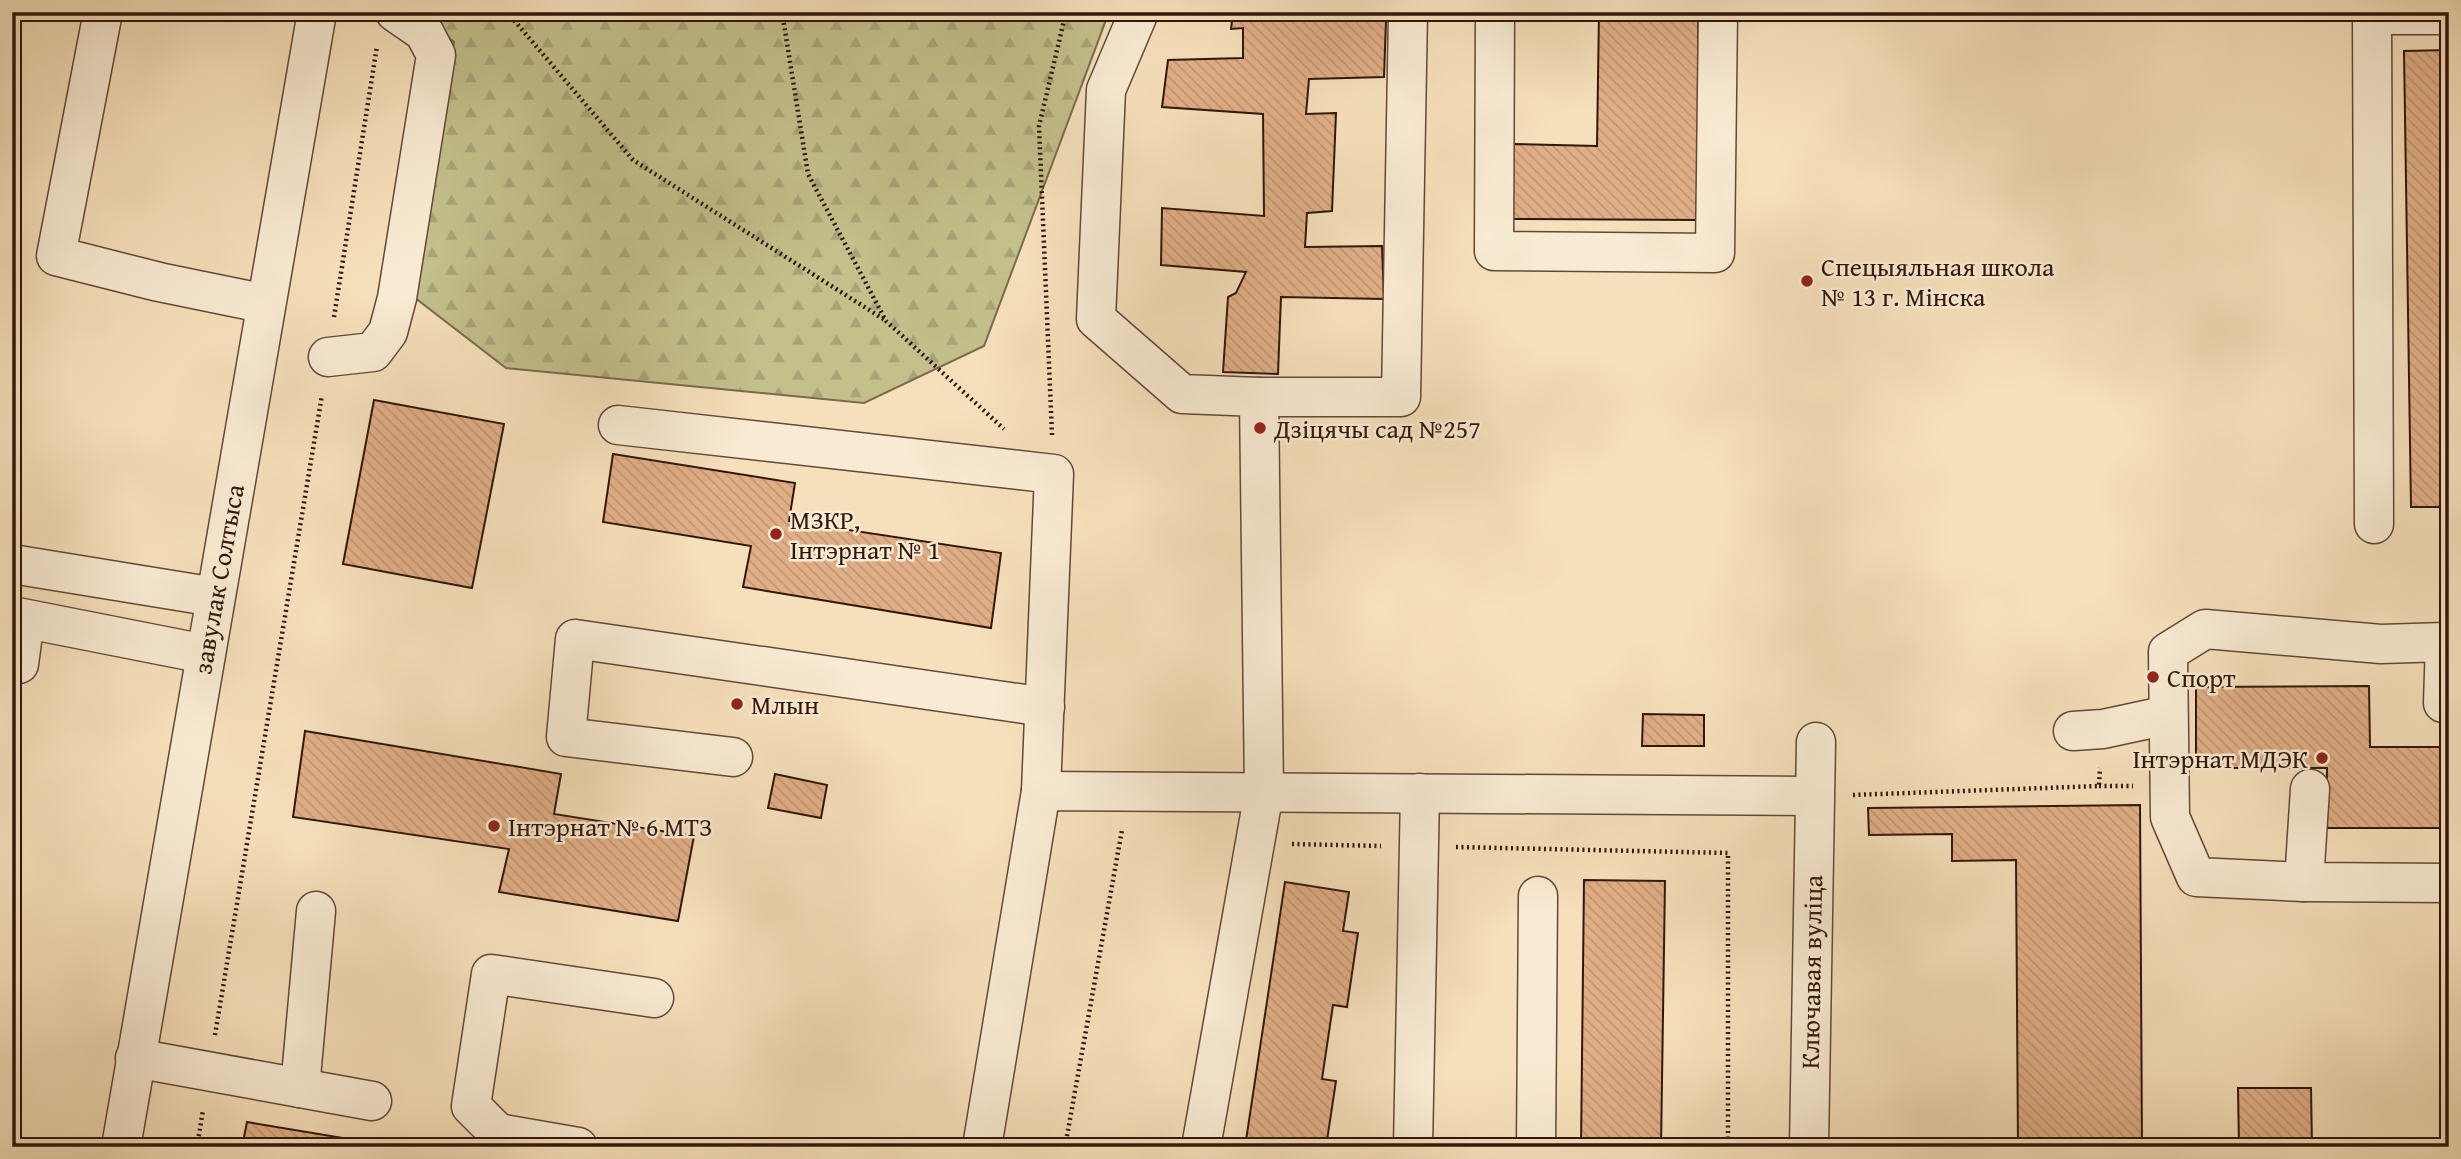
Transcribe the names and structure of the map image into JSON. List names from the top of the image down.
{
  "streets": {
    "street": ["завулак Солтыса", "Ключавая вуліца"]
  },
  "places": [
    "Спецыяльная школа № 13 г. Мінска",
    "Дзіцячы сад №257",
    "МЗКР, Інтэрнат № 1",
    "Спорт",
    "Млын",
    "Інтэрнат МДЭК",
    "Інтэрнат № 6 МТЗ"
  ]
}
